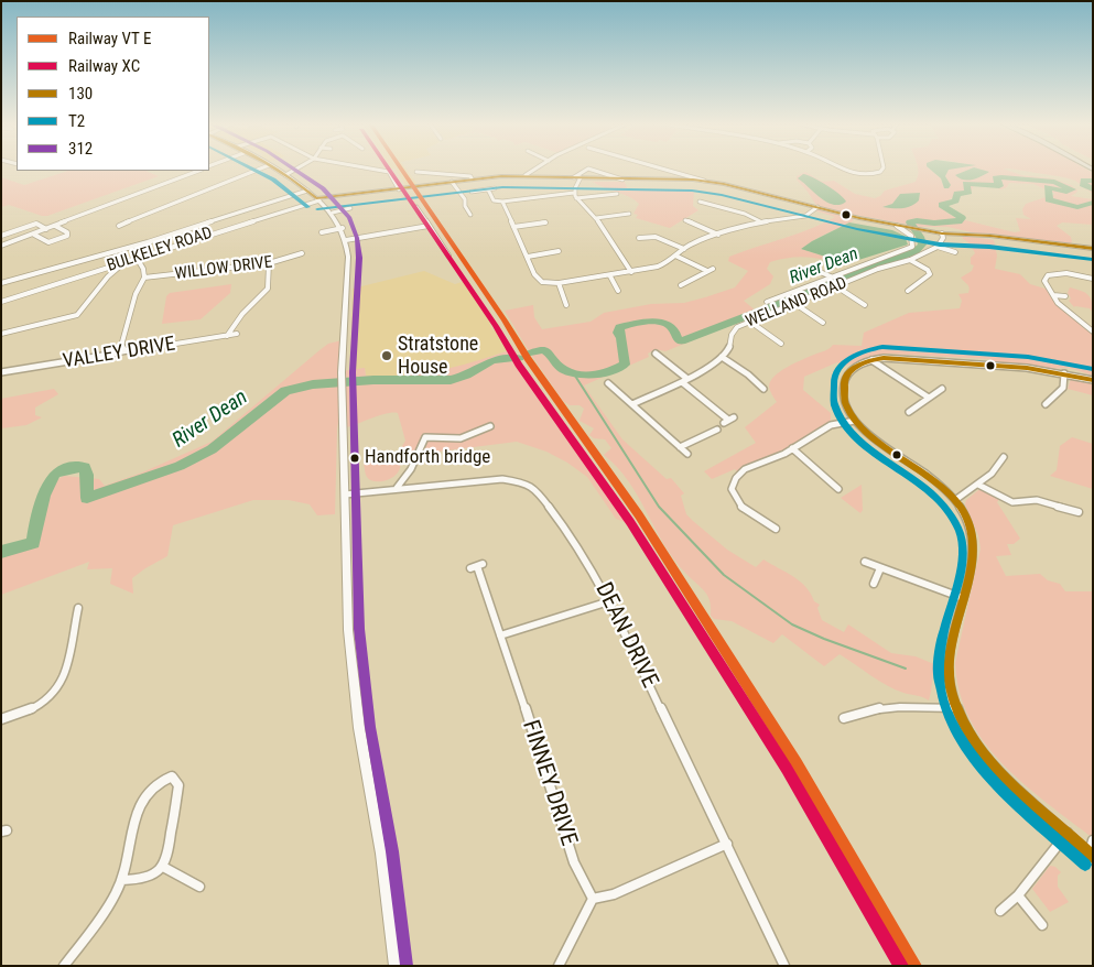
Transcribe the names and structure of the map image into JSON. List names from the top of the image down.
{
  "streets": {
    "street": [
      "BULKELEY ROAD",
      "WILLOW DRIVE",
      "WELLAND ROAD",
      "VALLEY DRIVE",
      "DEAN DRIVE",
      "FINNEY DRIVE"
    ]
  },
  "water": ["River Dean"],
  "places": ["Stratstone House", "Handforth bridge"],
  "lines": [
    "rail line XC",
    "transit line 130",
    "transit line T2",
    "transit line 312"
  ],
  "legend": [
    "Railway VT E",
    "Railway XC",
    "130",
    "T2",
    "312"
  ]
}
